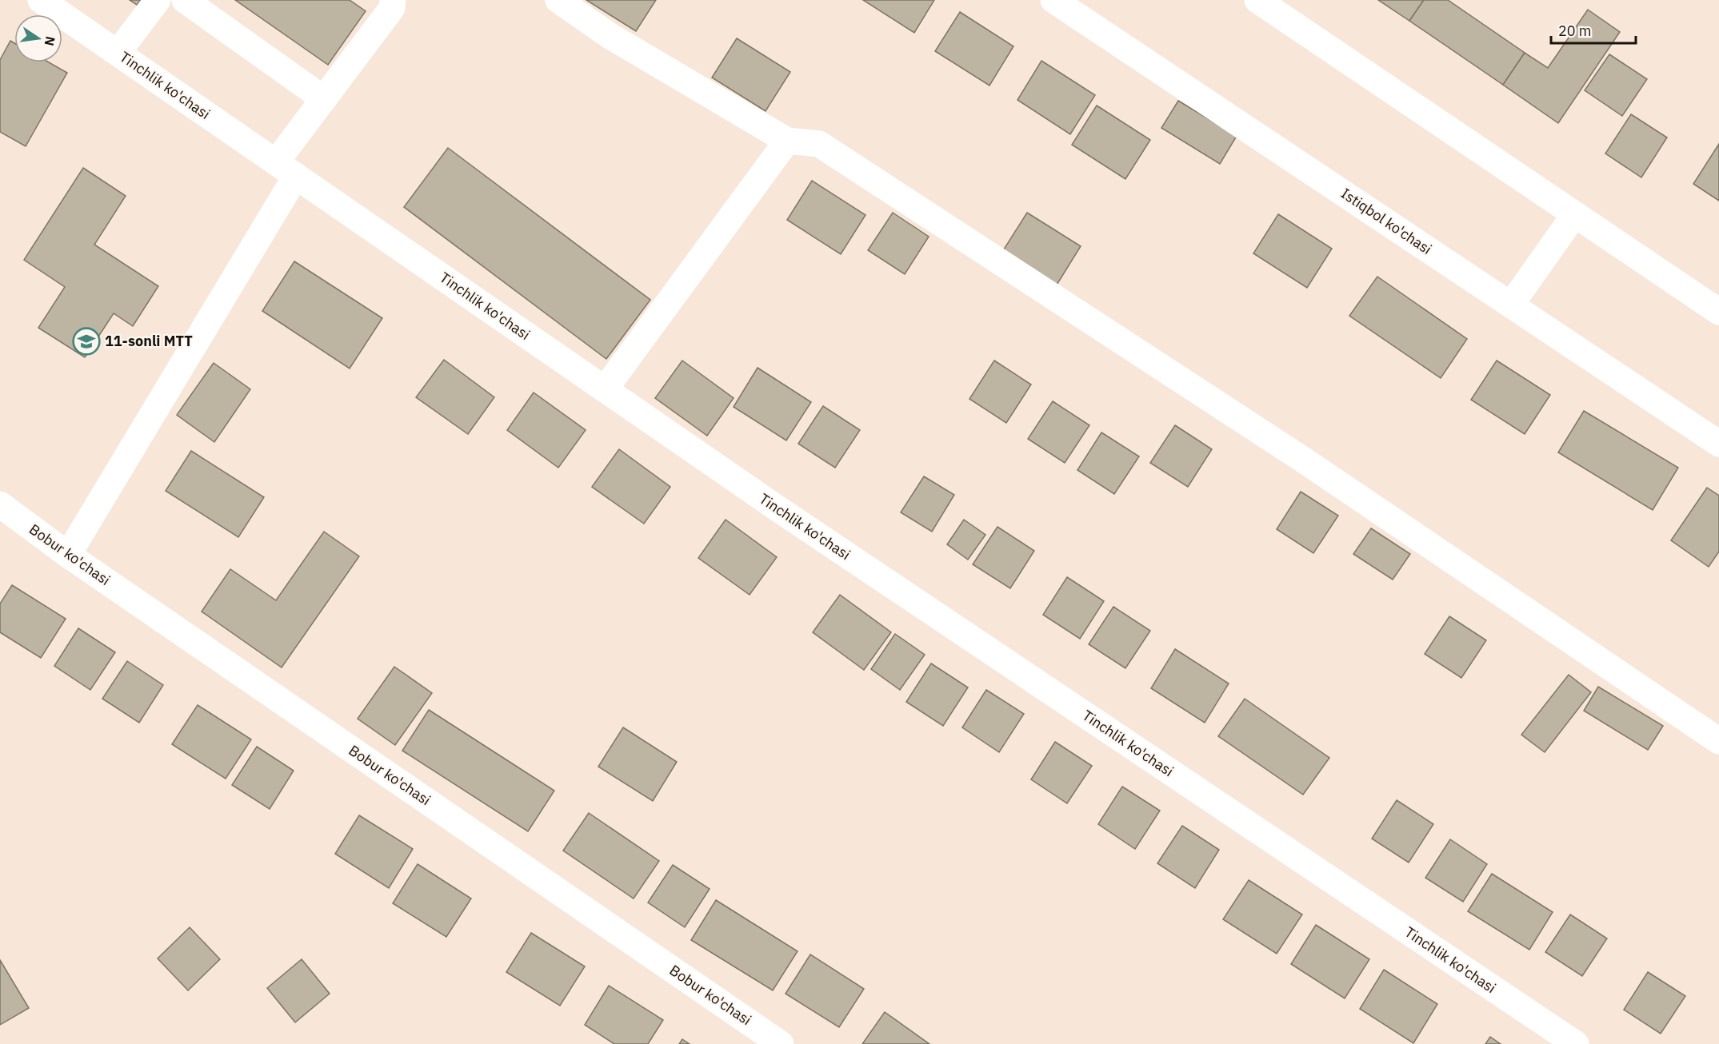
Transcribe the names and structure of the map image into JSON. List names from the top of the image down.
{
  "streets": {
    "street": ["Tinchlik ko'chasi", "Istiqbol ko'chasi", "Bobur ko'chasi"]
  },
  "places": {
    "school or university": ["11-sonli MTT"]
  },
  "scale_bar": "20 m",
  "north": "right"
}
